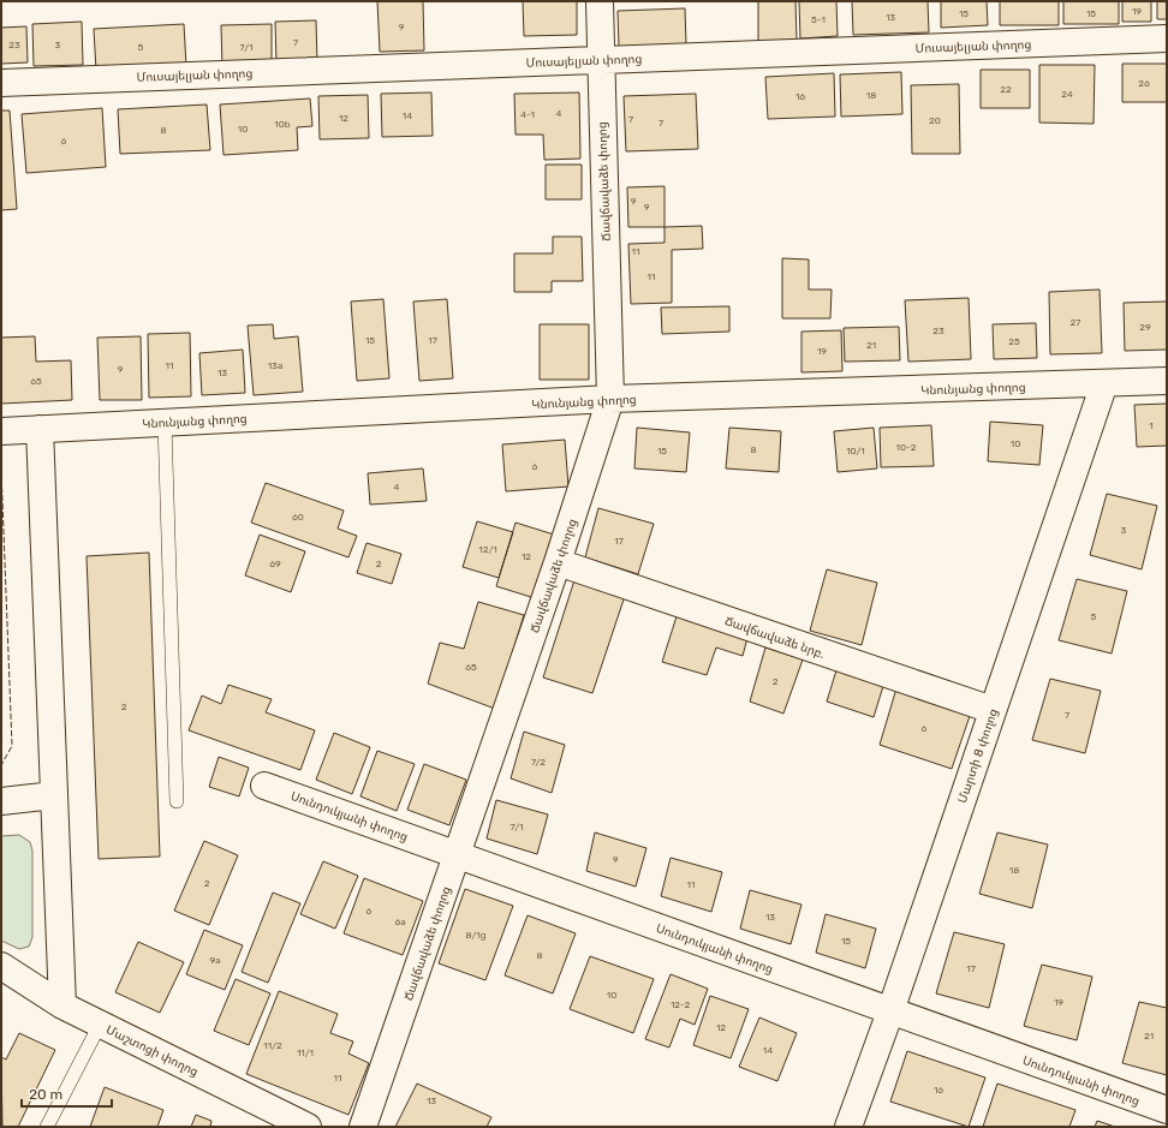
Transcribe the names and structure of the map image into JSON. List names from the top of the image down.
{
  "streets": {
    "street": [
      "Մուսայելյան փողոց",
      "Ճավճավաձե փողոց",
      "Կնունյանց փողոց",
      "Ճավճավաձե նրբ.",
      "Մարտի 8 փողոց",
      "Սունդուկյանի փողոց",
      "Մաշտոցի փողոց"
    ]
  },
  "crossings": [
    ["Մուսայելյան փողոց", "Ճավճավաձե փողոց"],
    ["Ճավճավաձե փողոց", "Կնունյանց փողոց"],
    ["Ճավճավաձե փողոց", "Ճավճավաձե նրբ."],
    ["Ճավճավաձե փողոց", "Սունդուկյանի փողոց"],
    ["Կնունյանց փողոց", "Մարտի 8 փողոց"],
    ["Ճավճավաձե նրբ.", "Մարտի 8 փողոց"],
    ["Մարտի 8 փողոց", "Սունդուկյանի փողոց"]
  ],
  "house_numbers": [
    "19",
    "15",
    "15",
    "13",
    "5-1",
    "9",
    "7",
    "23",
    "3",
    "5",
    "7/1",
    "26",
    "22",
    "24",
    "18",
    "16",
    "4",
    "4-1",
    "14",
    "12",
    "7",
    "20",
    "7",
    "10b",
    "10",
    "8",
    "6",
    "9",
    "9",
    "11",
    "11",
    "27",
    "29",
    "23",
    "15",
    "17",
    "25",
    "21",
    "19",
    "11",
    "13a",
    "9",
    "13",
    "65",
    "1",
    "10",
    "10-2",
    "8",
    "15",
    "10/1",
    "6",
    "4",
    "60",
    "3",
    "17",
    "12/1",
    "12",
    "69",
    "2",
    "5",
    "65",
    "2",
    "2",
    "7",
    "6",
    "7/2",
    "7/1",
    "9",
    "18",
    "2",
    "11",
    "6",
    "13",
    "6a",
    "8/1g",
    "15",
    "8",
    "9a",
    "17",
    "10",
    "19",
    "12-2",
    "12",
    "21",
    "11/2",
    "14",
    "11/1",
    "11",
    "16",
    "13"
  ],
  "scale_bar": "20 m"
}
